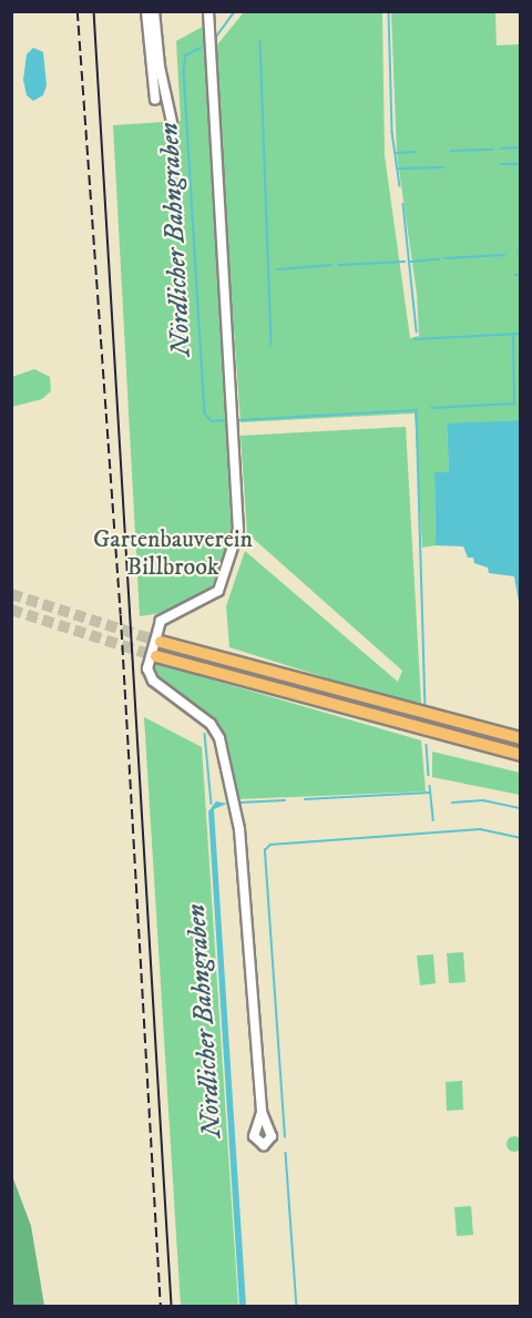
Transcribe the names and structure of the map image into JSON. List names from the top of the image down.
{
  "water": ["Nördlicher Bahngraben"],
  "parks": ["Gartenbauverein Billbrook"]
}
